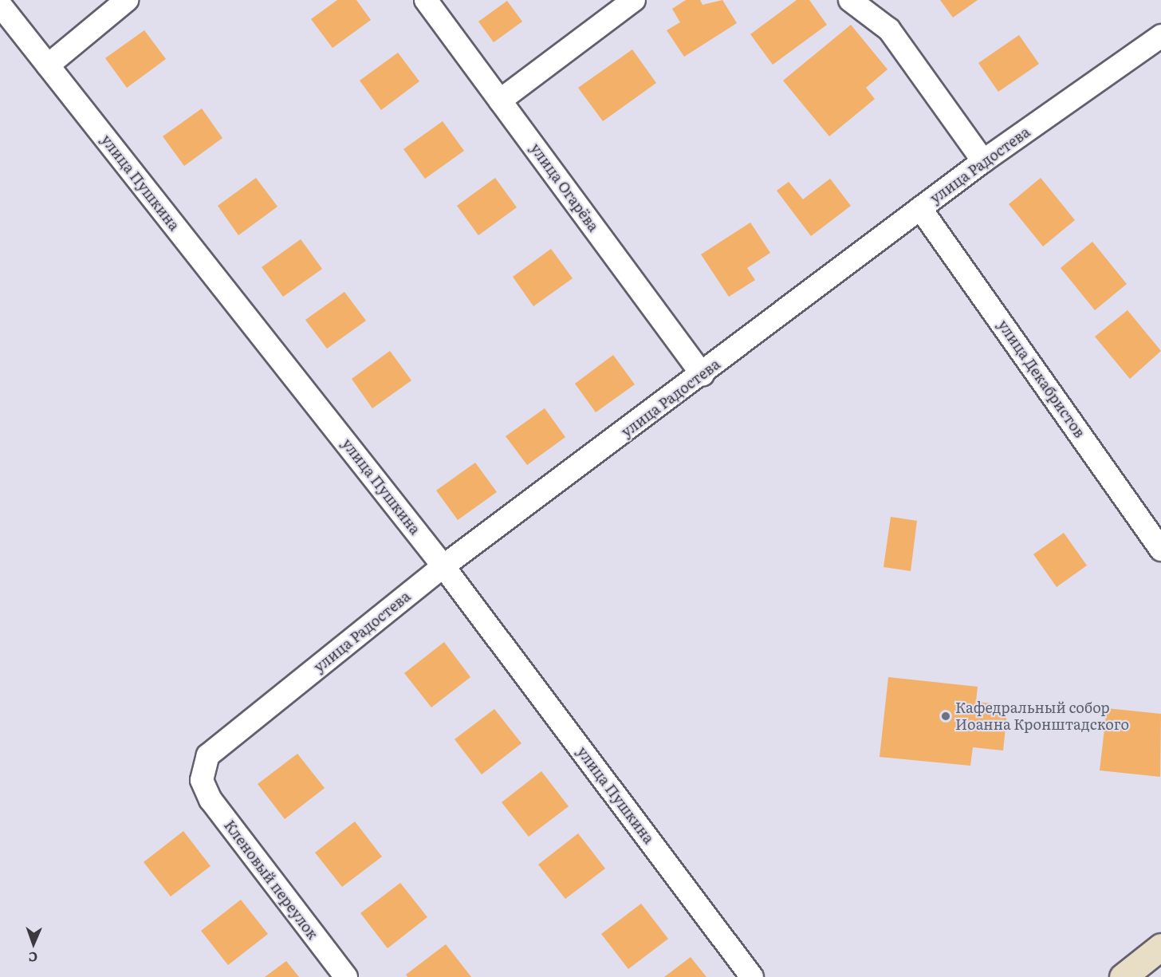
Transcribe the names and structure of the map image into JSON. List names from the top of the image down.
{
  "streets": {
    "street": [
      "улица Радостева",
      "улица Пушкина",
      "улица Огарёва",
      "улица Декабристов",
      "Кленовый переулок"
    ]
  },
  "crossings": [
    ["улица Радостева", "улица Пушкина"],
    ["улица Радостева", "улица Огарёва"],
    ["улица Радостева", "улица Декабристов"],
    ["улица Радостева", "Кленовый переулок"]
  ],
  "places": ["Кафедральный собор Иоанна Кронштадского"],
  "north": "bottom"
}
